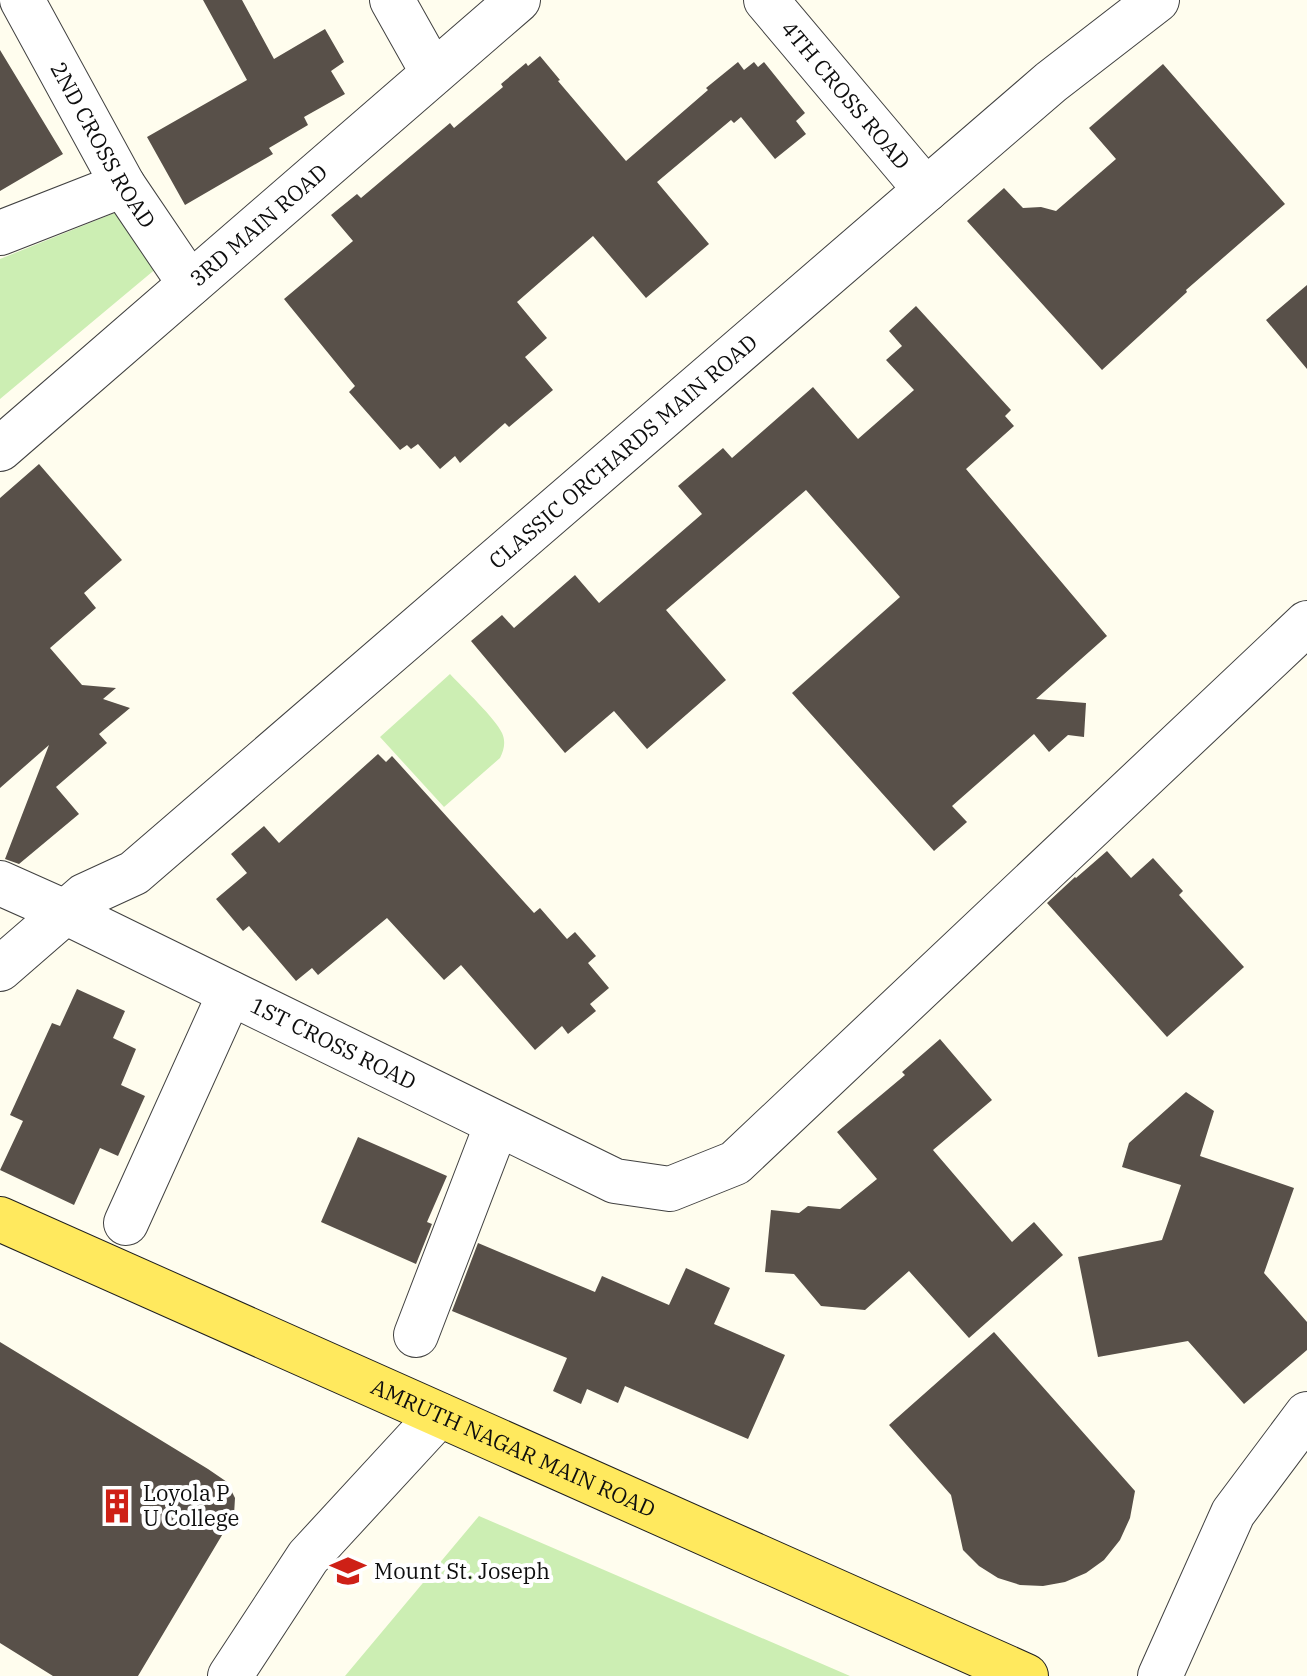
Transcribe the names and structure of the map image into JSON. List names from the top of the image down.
{
  "streets": {
    "main road": ["AMRUTH NAGAR MAIN ROAD"],
    "street": [
      "4TH CROSS ROAD",
      "2ND CROSS ROAD",
      "3RD MAIN ROAD",
      "CLASSIC ORCHARDS MAIN ROAD",
      "1ST CROSS ROAD"
    ]
  },
  "crossings": [
    ["4TH CROSS ROAD", "CLASSIC ORCHARDS MAIN ROAD"],
    ["2ND CROSS ROAD", "3RD MAIN ROAD"],
    ["CLASSIC ORCHARDS MAIN ROAD", "1ST CROSS ROAD"]
  ],
  "places": {
    "building": ["Loyola P U College"],
    "school or university": ["Mount St. Joseph"]
  }
}
